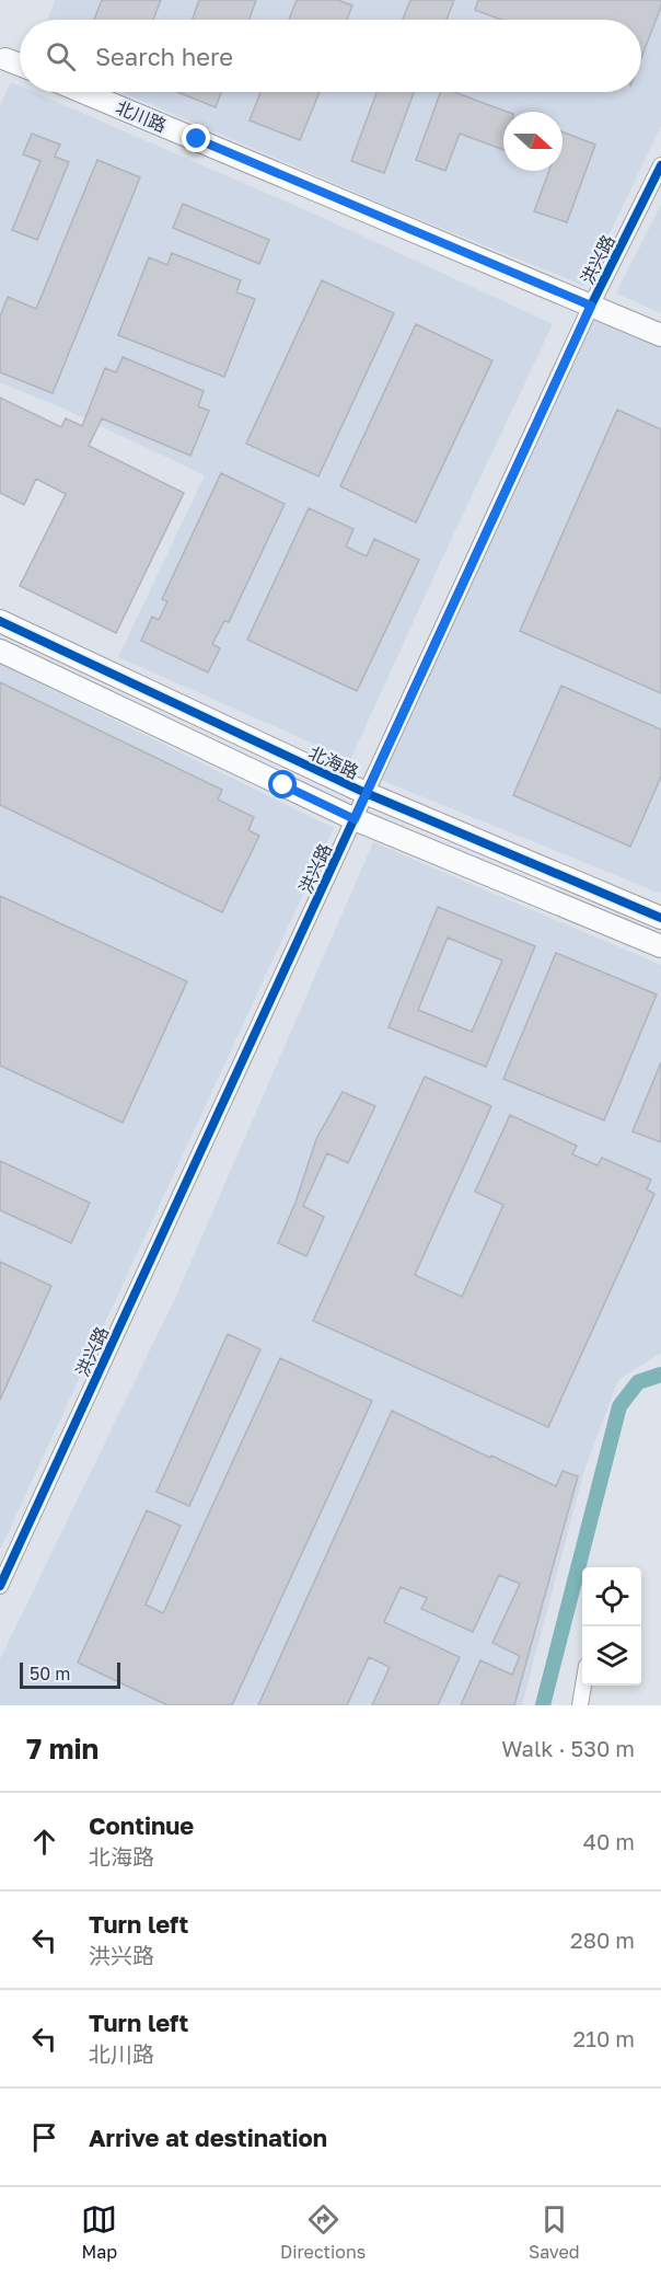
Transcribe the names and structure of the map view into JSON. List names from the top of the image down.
{
  "streets": {
    "street": ["北川路", "洪兴路", "北海路"]
  },
  "crossings": [
    ["北川路", "洪兴路"],
    ["洪兴路", "北海路"]
  ],
  "scale_bar": "50 m",
  "north": "right",
  "page": {
    "search": "Search here",
    "scale": "50 m",
    "heading": ["7 min", "Walk · 530 m"],
    "list": [
      ["Continue", "北海路", "40 m"],
      ["Turn left", "洪兴路", "280 m"],
      ["Turn left", "北川路", "210 m"],
      "Arrive at destination"
    ],
    "nav": ["Map", "Directions", "Saved"]
  }
}
